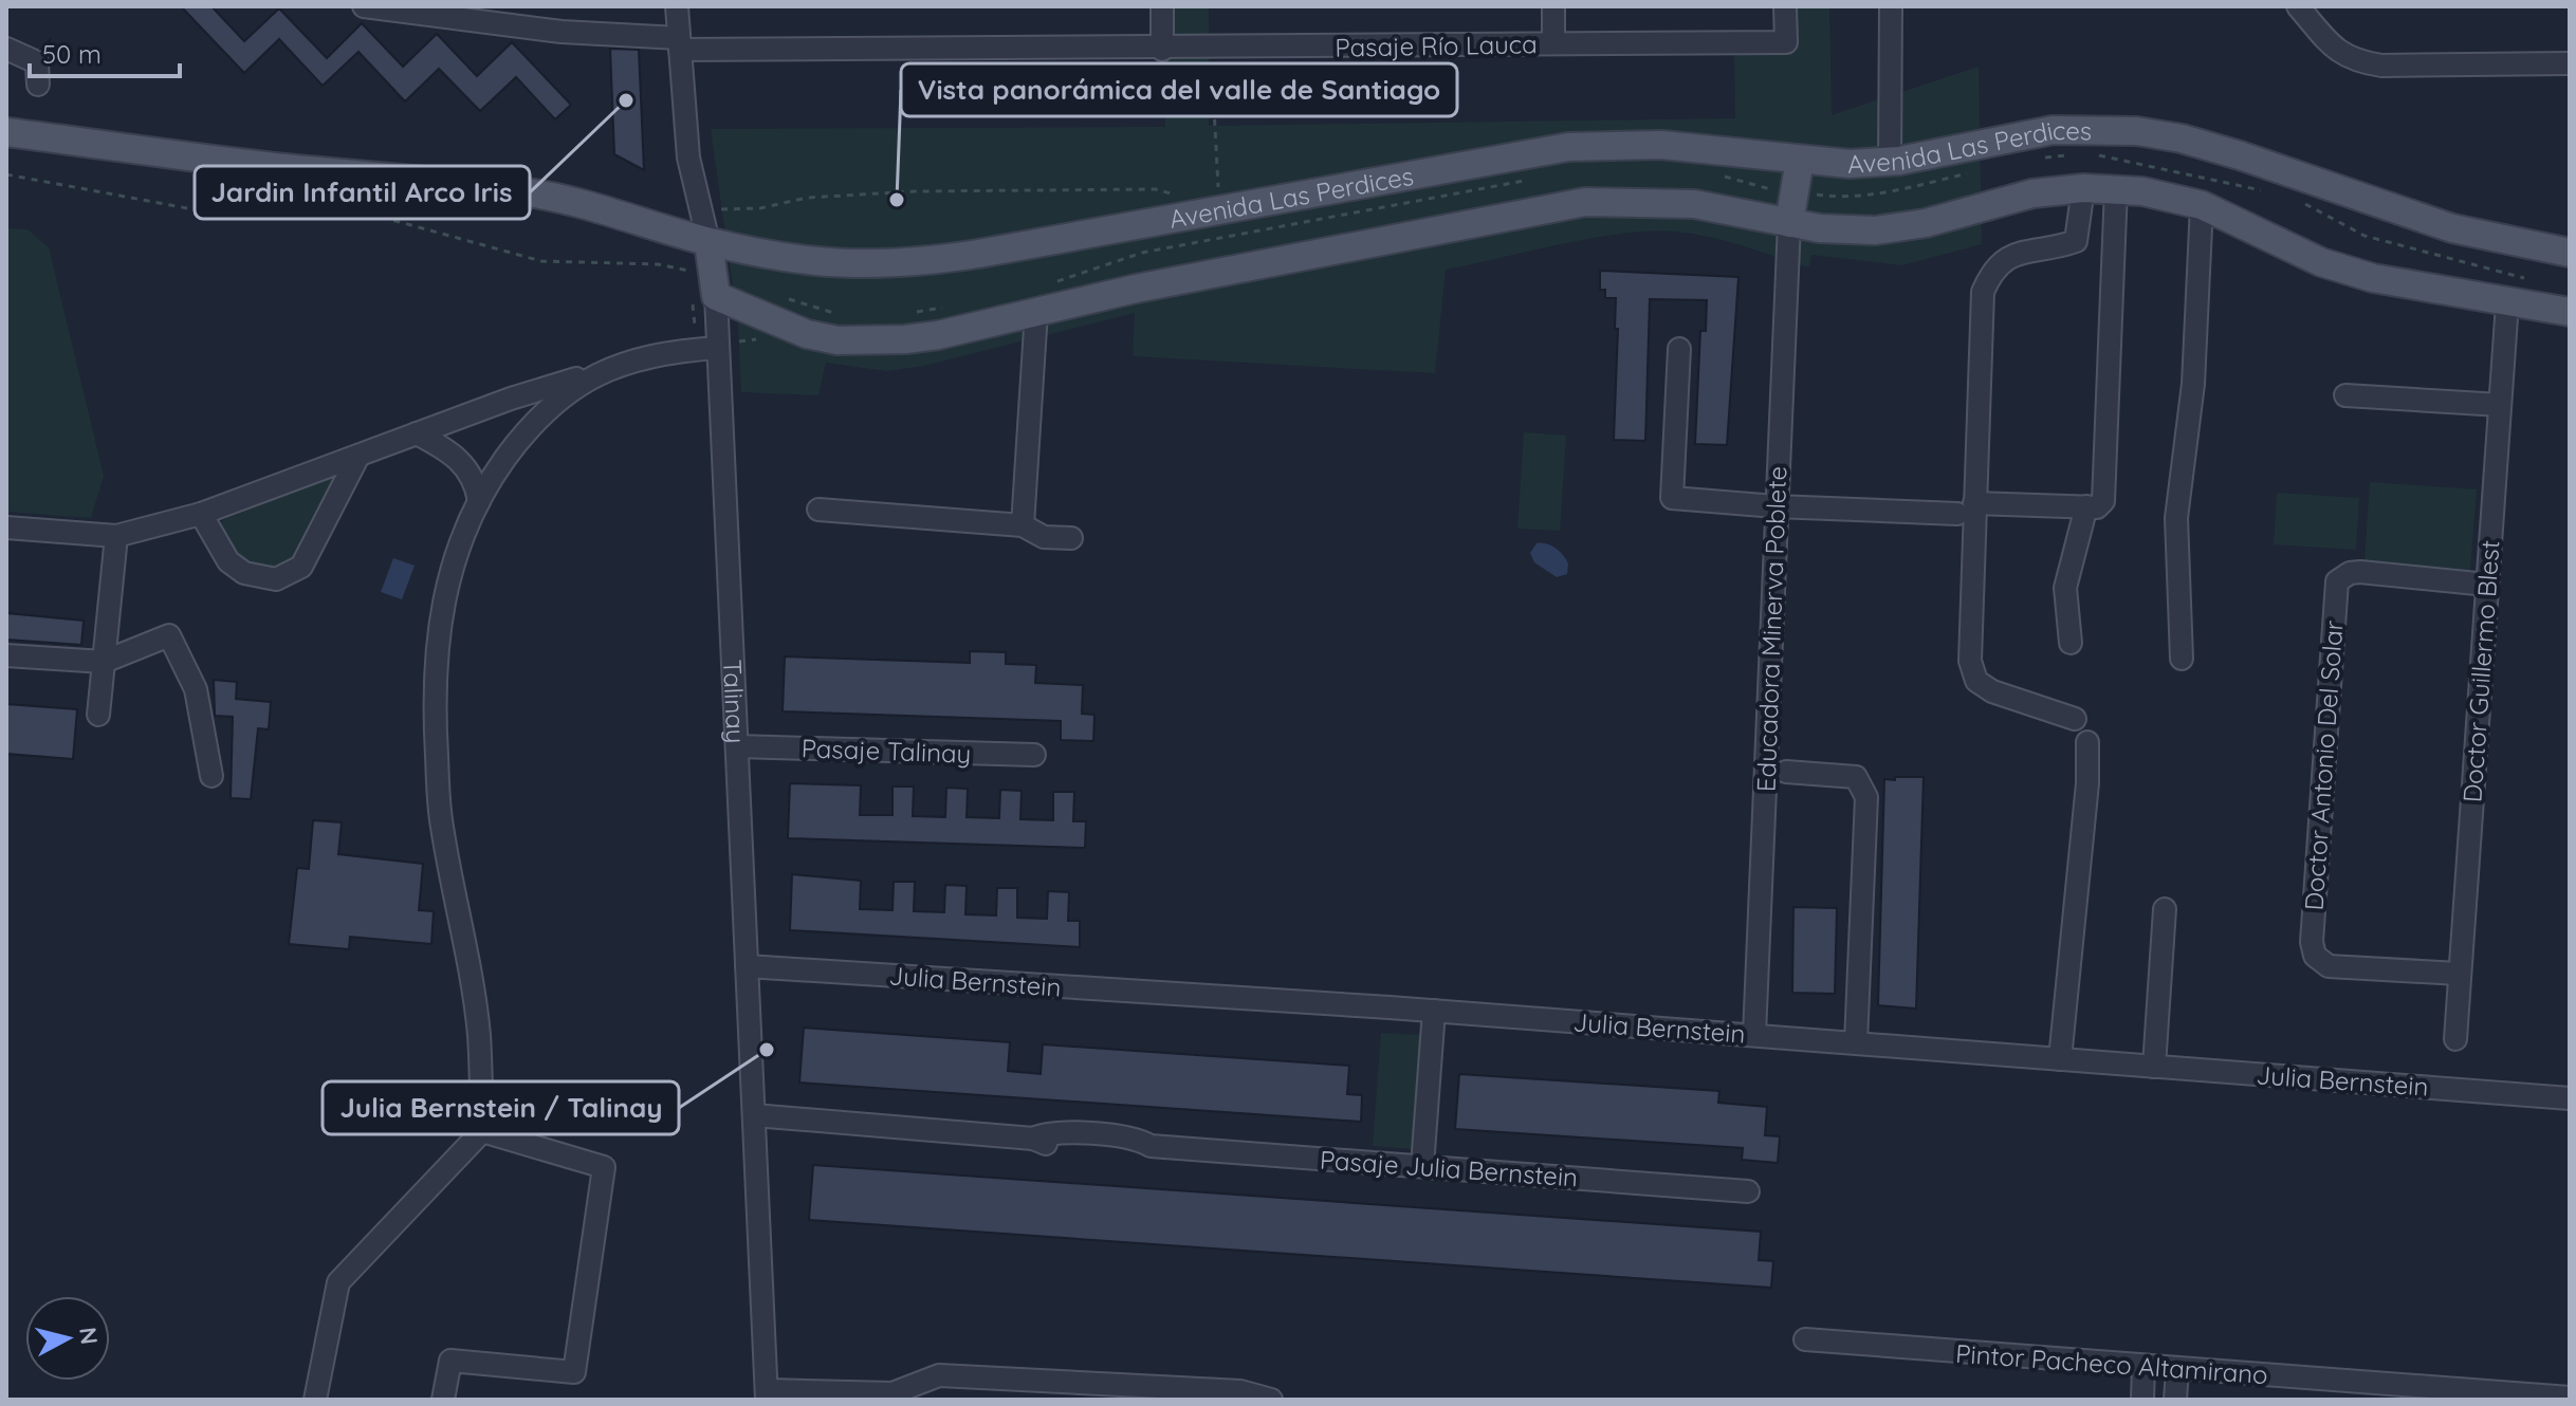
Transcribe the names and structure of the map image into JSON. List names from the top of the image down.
{
  "streets": {
    "main road": ["Avenida Las Perdices", "Talinay"],
    "street": [
      "Pasaje Río Lauca",
      "Educadora Minerva Poblete",
      "Doctor Guillermo Blest",
      "Pasaje Talinay",
      "Doctor Antonio Del Solar",
      "Julia Bernstein",
      "Pasaje Julia Bernstein",
      "Pintor Pacheco Altamirano"
    ]
  },
  "crossings": [
    ["Pasaje Río Lauca", "Talinay"],
    ["Avenida Las Perdices", "Talinay"],
    ["Educadora Minerva Poblete", "Julia Bernstein"],
    ["Doctor Guillermo Blest", "Doctor Antonio Del Solar"],
    ["Talinay", "Pasaje Talinay"],
    ["Talinay", "Julia Bernstein"],
    ["Talinay", "Pasaje Julia Bernstein"]
  ],
  "places": ["Jardin Infantil Arco Iris", "Vista panorámica del valle de Santiago", "Julia Bernstein / Talinay"],
  "scale_bar": "50 m",
  "north": "right"
}
